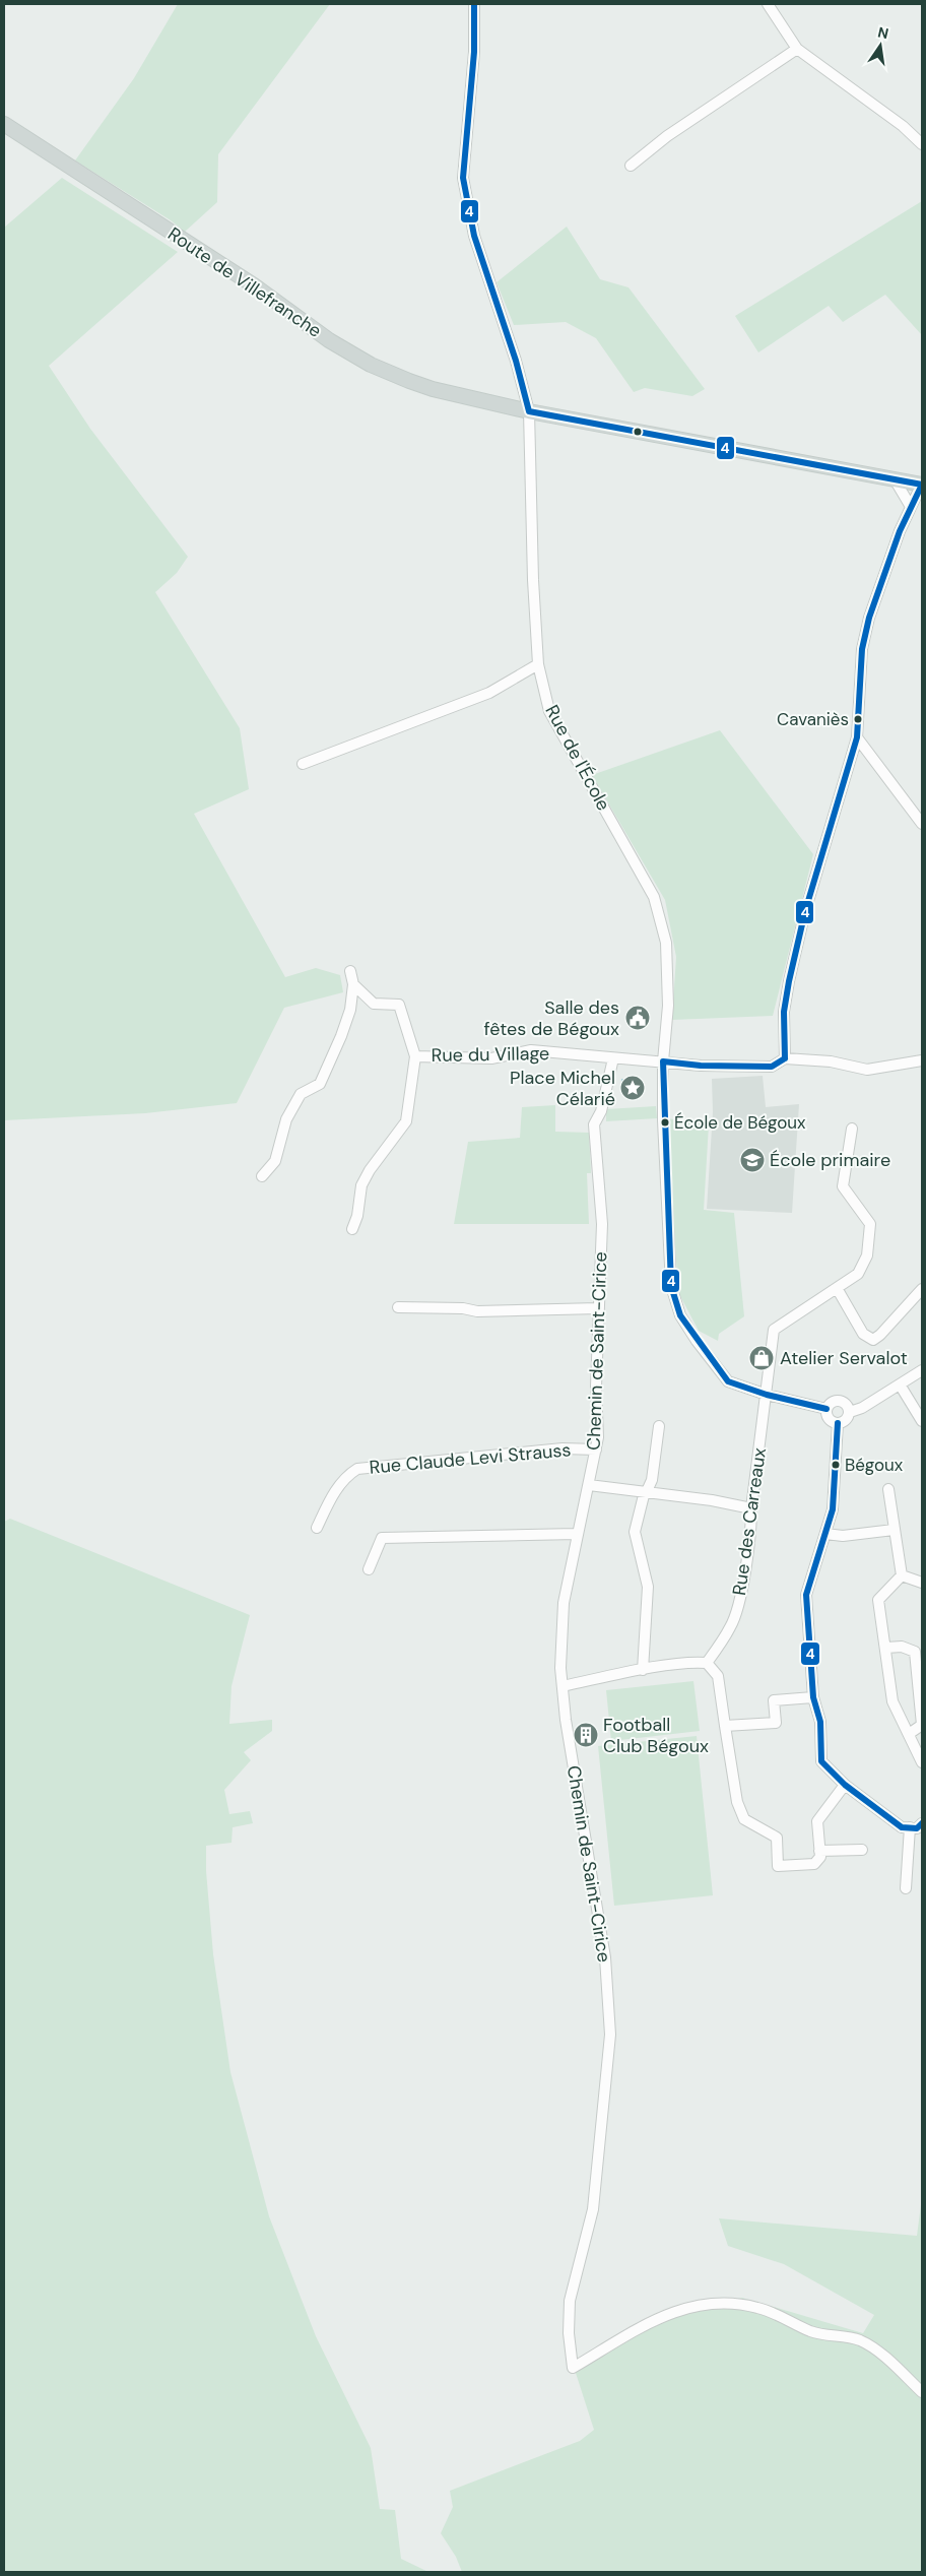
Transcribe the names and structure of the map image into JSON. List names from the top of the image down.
{
  "streets": {
    "main road": ["Route de Villefranche"],
    "street": [
      "Rue de l'École",
      "Rue du Village",
      "Chemin de Saint-Cirice",
      "Rue Claude Levi Strauss",
      "Rue des Carreaux"
    ]
  },
  "crossings": [
    ["Route de Villefranche", "Rue de l'École"],
    ["Rue de l'École", "Rue du Village"],
    ["Rue de l'École", "Rue des Carreaux"],
    ["Rue du Village", "Chemin de Saint-Cirice"],
    ["Chemin de Saint-Cirice", "Rue Claude Levi Strauss"]
  ],
  "places": {
    "other": ["Cavaniès", "École de Bégoux", "Bégoux"],
    "public building": ["Salle des fêtes de Bégoux"],
    "place": ["Place Michel Célarié"],
    "school or university": ["École primaire"],
    "shop": ["Atelier Servalot"],
    "building": ["Football Club Bégoux"]
  },
  "lines": ["transit line 4"],
  "north": "top"
}
